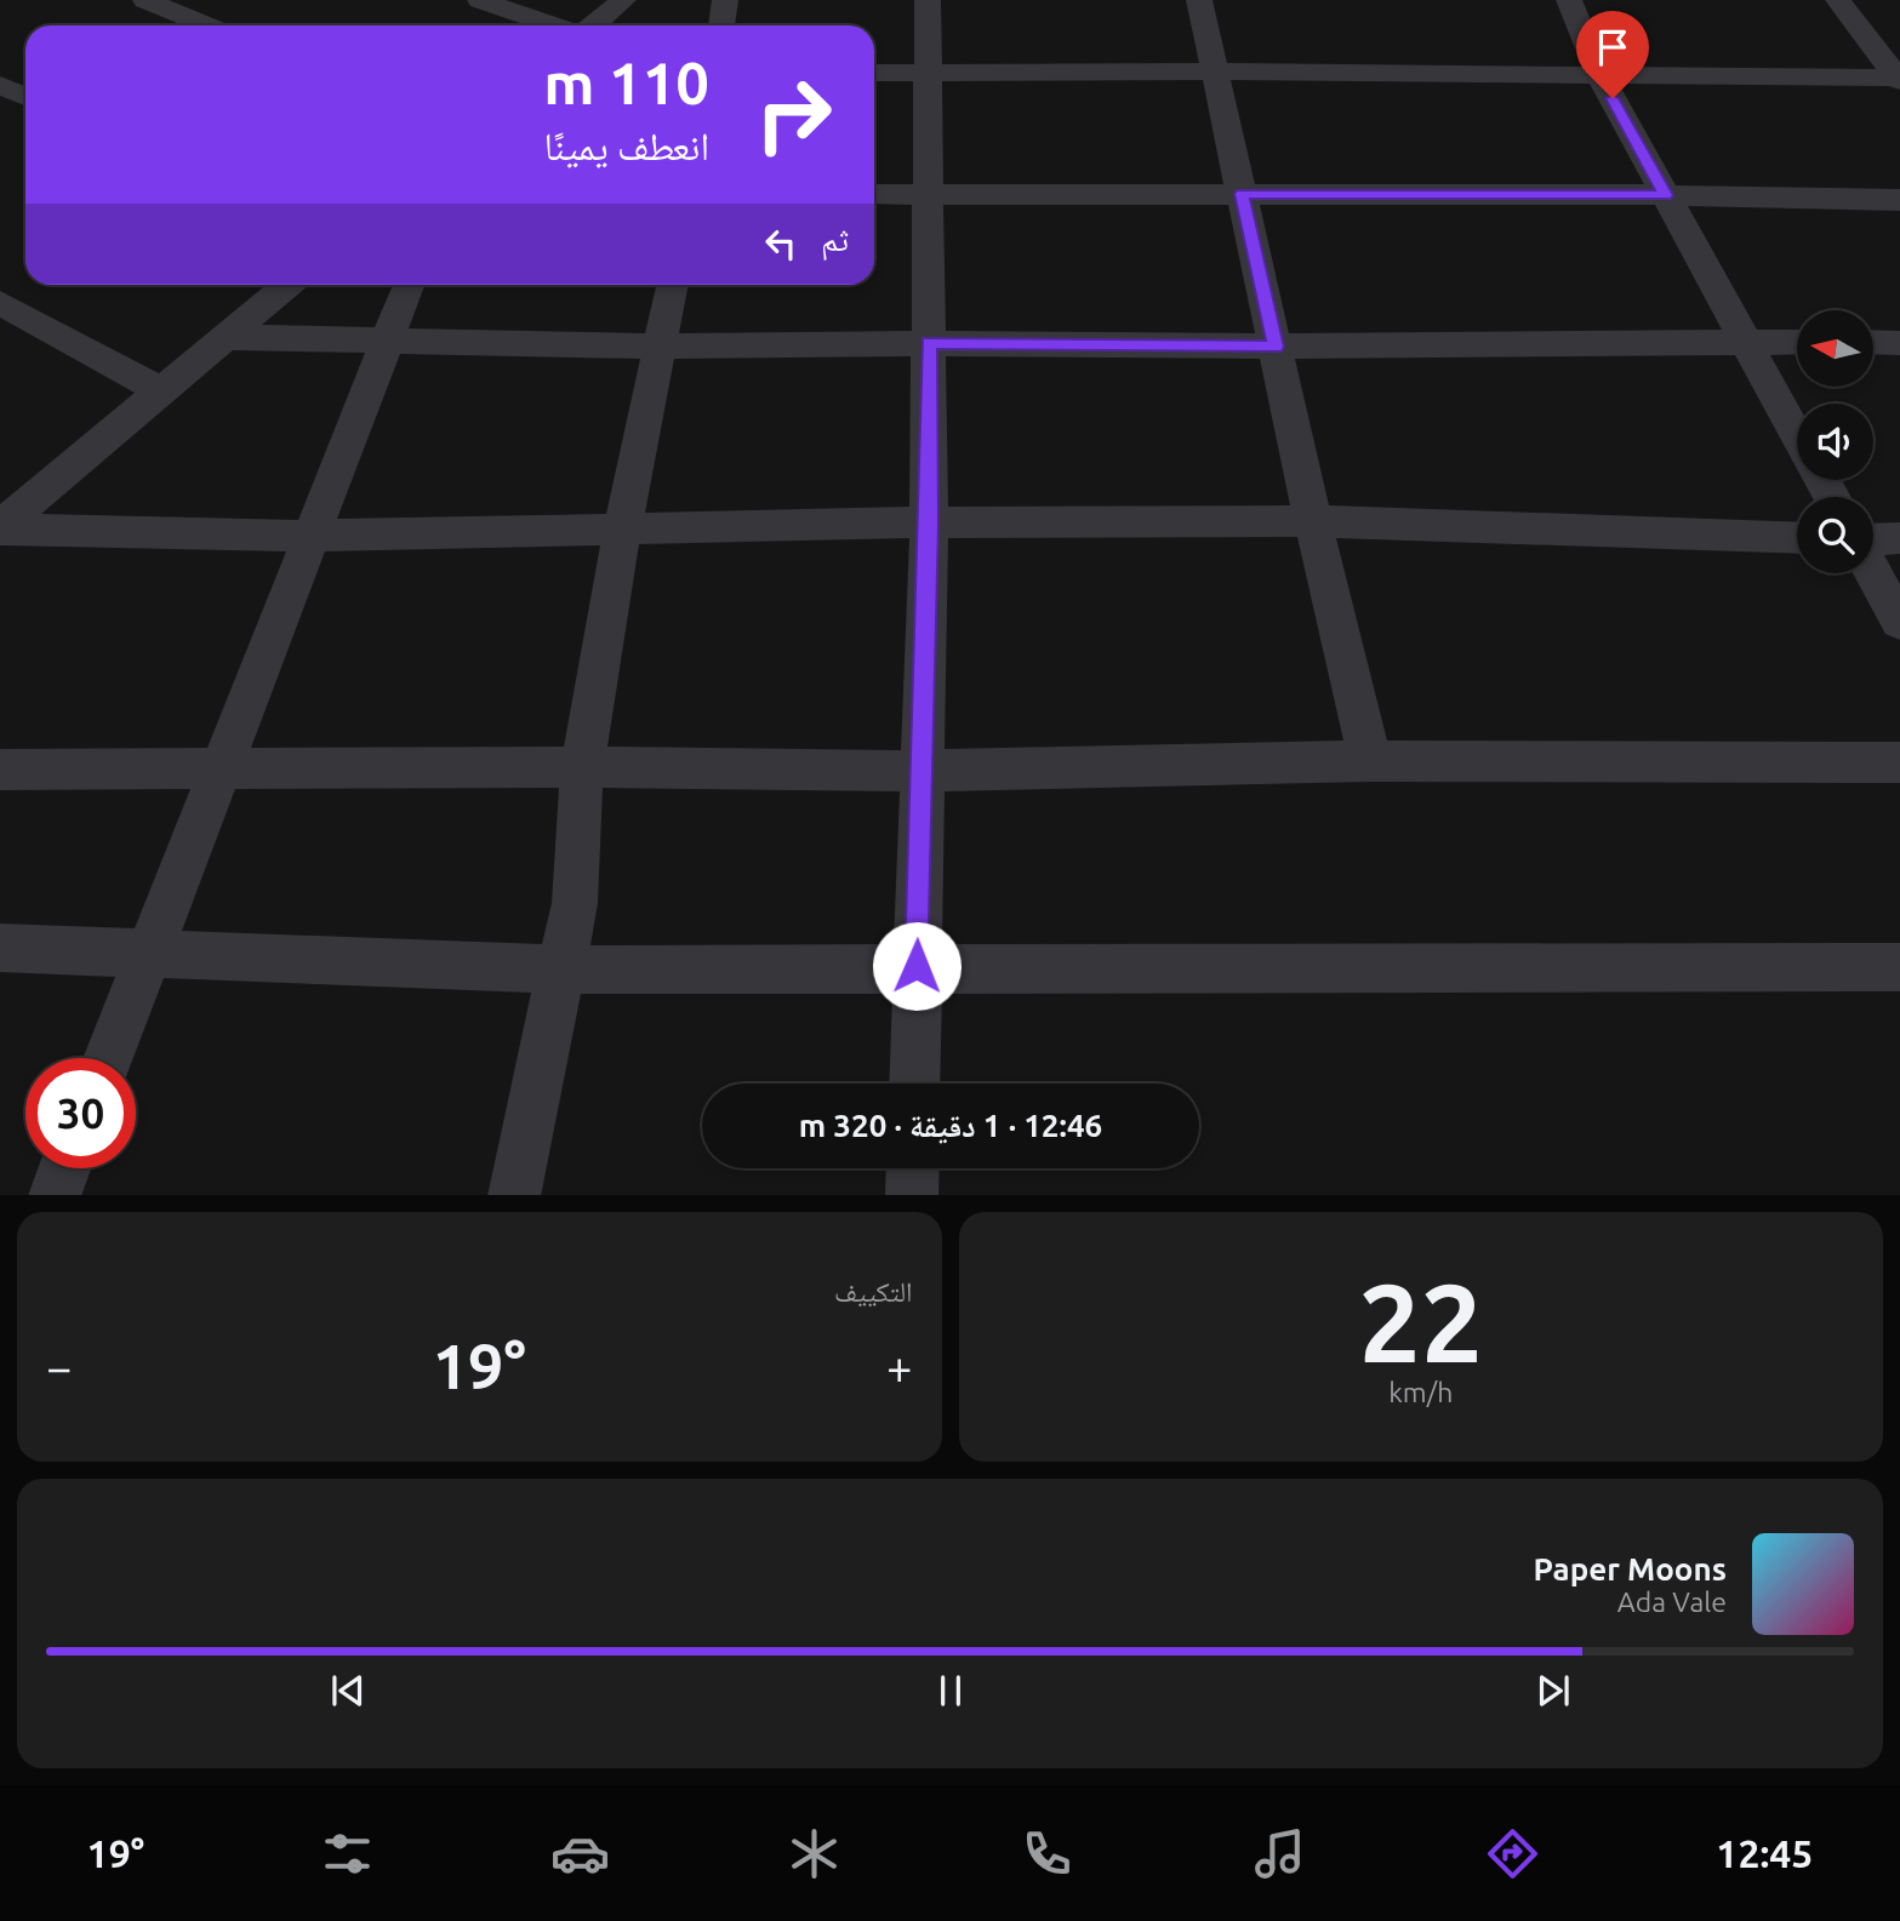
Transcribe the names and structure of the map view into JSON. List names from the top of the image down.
{
  "north": "left",
  "page": {
    "turn": ["110 m", "انعطف يمينًا"],
    "then": "ثم",
    "limit": "30",
    "trip": "12:46 · 1 دقيقة · 320 m",
    "tile": [
      ["22", "km/h"],
      "التكييف"
    ],
    "heat": ["−", "19°", "+"],
    "song": ["Paper Moons", "Ada Vale"],
    "tabs": ["12:45", "19°"]
  }
}
